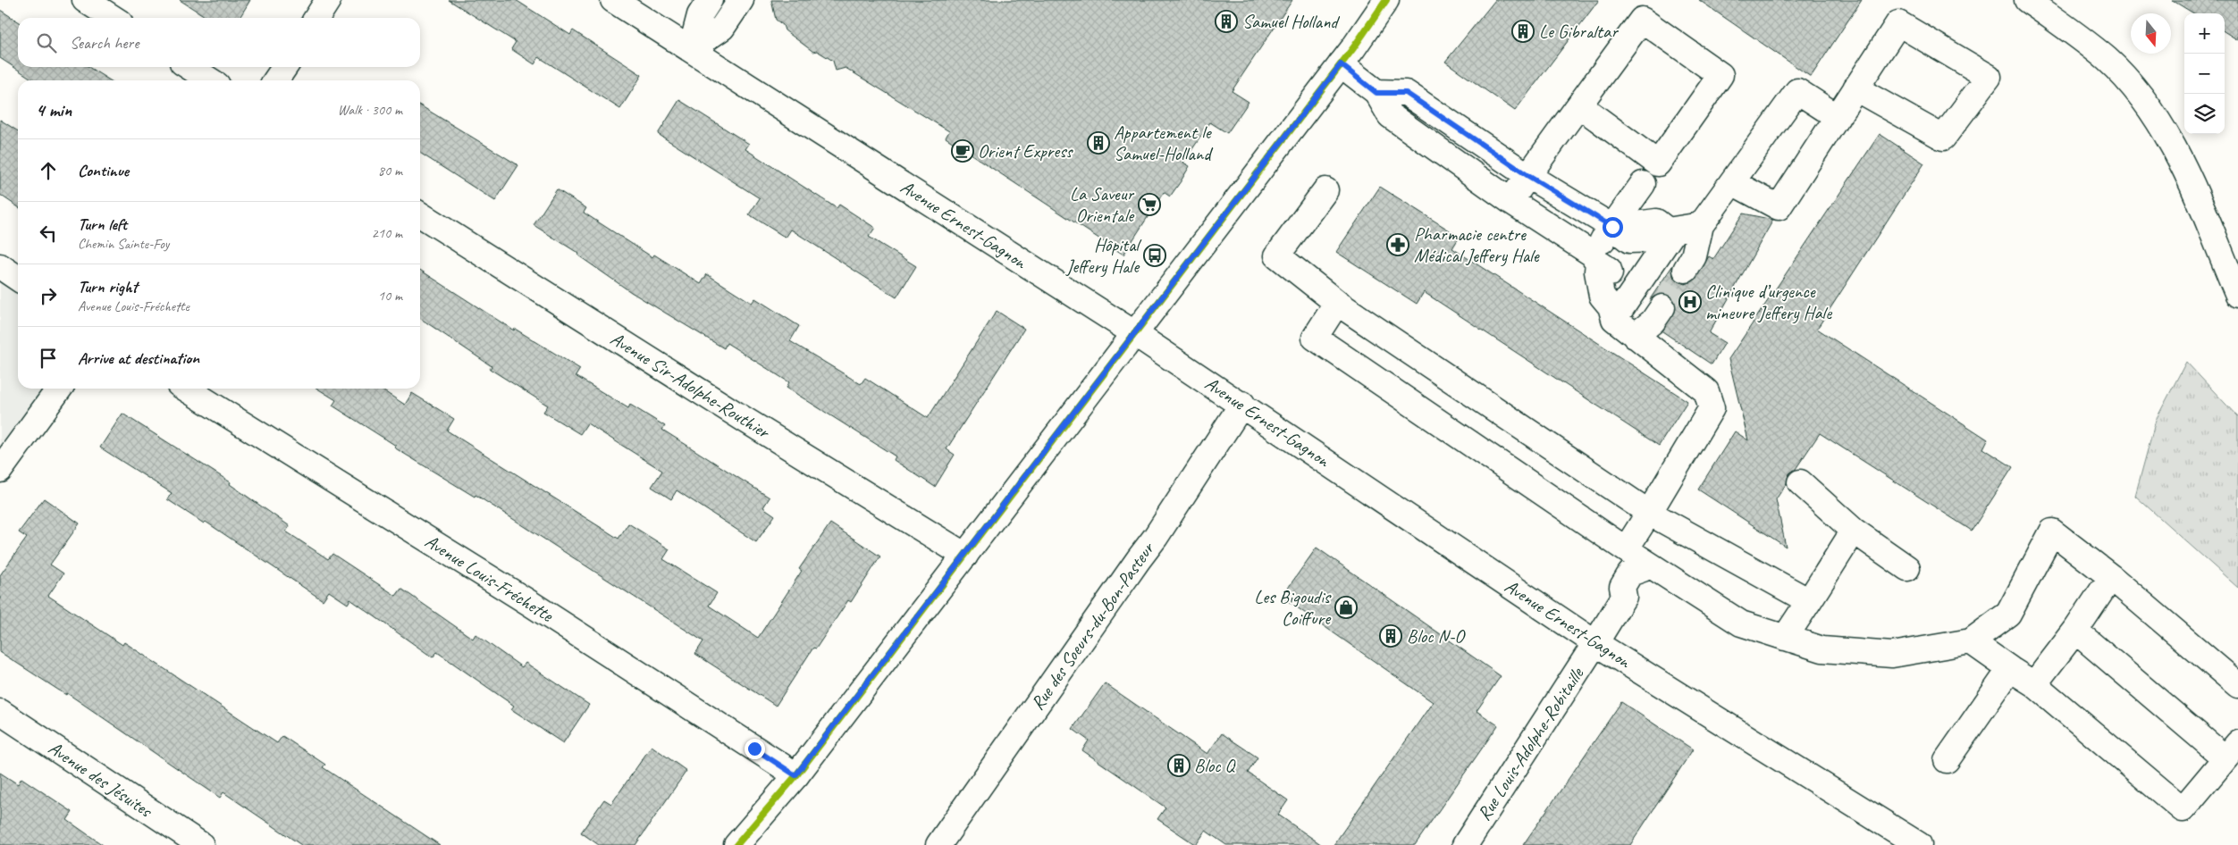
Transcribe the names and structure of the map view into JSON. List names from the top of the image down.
{
  "streets": {
    "street": [
      "Avenue Ernest-Gagnon",
      "Avenue Sir-Adolphe-Routhier",
      "Avenue Louis-Fréchette",
      "Rue des Soeurs-du-Bon-Pasteur",
      "Rue Louis-Adolphe-Robitaille",
      "Avenue des Jésuites"
    ]
  },
  "crossings": [
    ["Avenue Ernest-Gagnon", "Rue des Soeurs-du-Bon-Pasteur"],
    ["Avenue Ernest-Gagnon", "Rue Louis-Adolphe-Robitaille"]
  ],
  "places": {
    "building": [
      "Samuel Holland",
      "Le Gibraltar",
      "Appartement le Samuel-Holland",
      "Bloc N-O",
      "Bloc Q"
    ],
    "cafe": ["Orient Express"],
    "supermarket": ["La Saveur Orientale"],
    "pharmacy": ["Pharmacie centre Médical Jeffery Hale"],
    "bus stop": ["Hôpital Jeffery Hale"],
    "hospital": ["Clinique d’urgence mineure Jeffery Hale"],
    "shop": ["Les Bigoudis Coiffure"]
  },
  "north": "bottom",
  "page": {
    "map_buttons": ["+", "−"],
    "search": "Search here",
    "heading": ["4 min", "Walk · 300 m"],
    "list": [
      ["Continue", "80 m"],
      ["Turn left", "Chemin Sainte-Foy", "210 m"],
      ["Turn right", "Avenue Louis-Fréchette", "10 m"],
      "Arrive at destination"
    ]
  }
}
